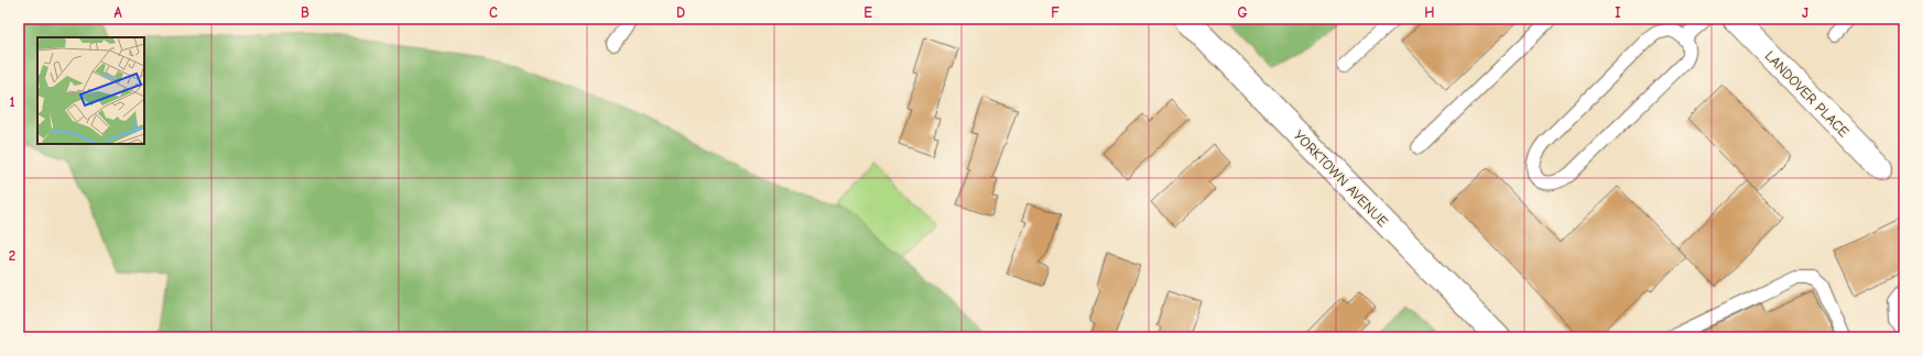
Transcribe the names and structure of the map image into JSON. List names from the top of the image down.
{
  "streets": {
    "street": ["LANDOVER PLACE", "YORKTOWN AVENUE"]
  },
  "grid": {
    "columns": [
      "A",
      "B",
      "C",
      "D",
      "E",
      "F",
      "G",
      "H",
      "I",
      "J"
    ],
    "rows": ["1", "2"]
  }
}
